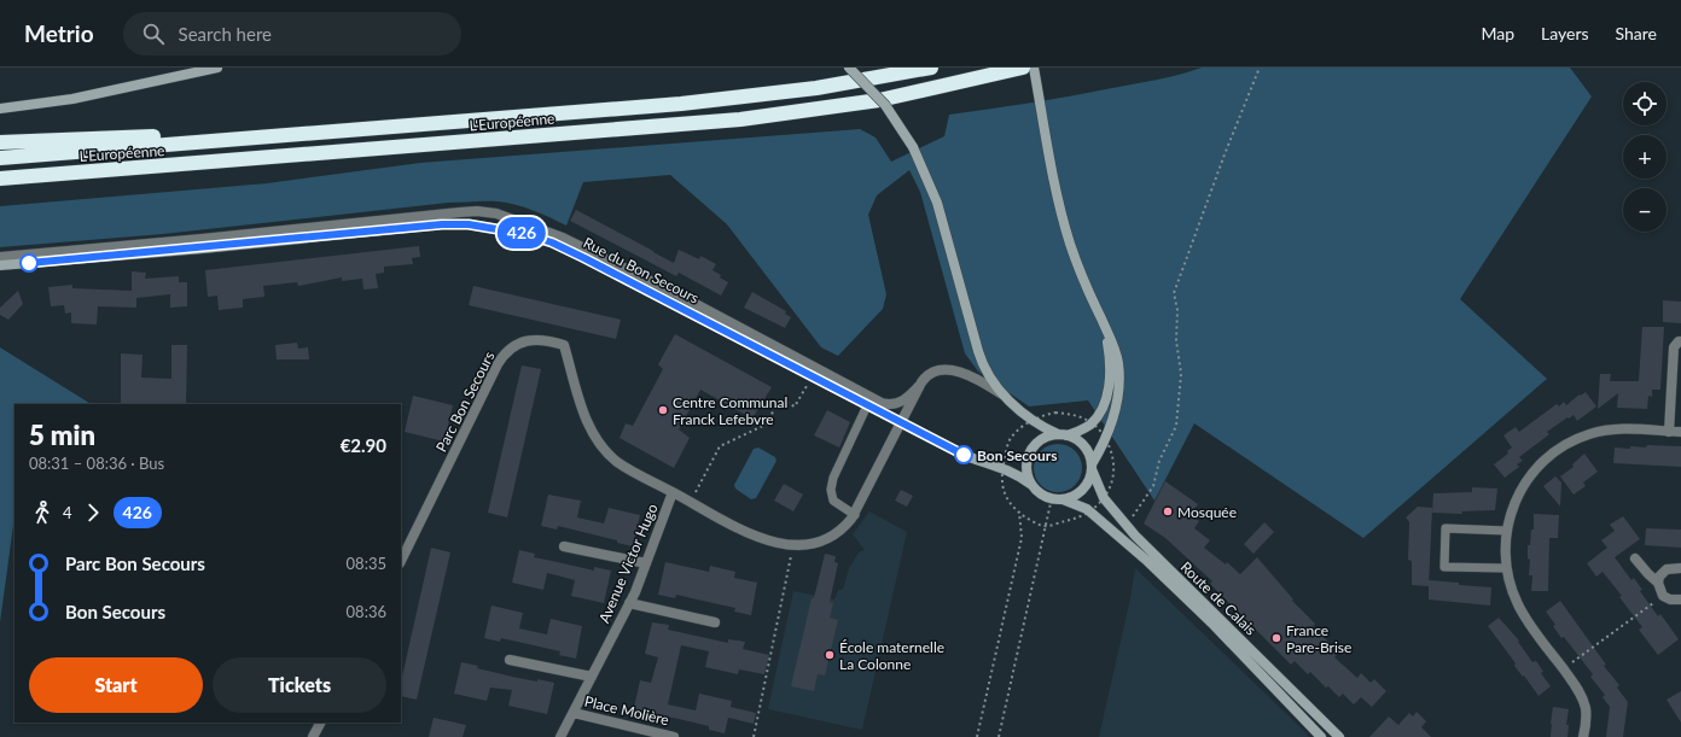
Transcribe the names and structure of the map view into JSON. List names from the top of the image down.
{
  "streets": {
    "highway": ["L'Européenne"],
    "main road": ["Rue du Bon Secours", "Route de Calais"],
    "street": ["Parc Bon Secours", "Avenue Victor Hugo", "Place Molière"]
  },
  "crossings": [
    ["Rue du Bon Secours", "Avenue Victor Hugo"],
    ["Rue du Bon Secours", "Route de Calais"],
    ["Parc Bon Secours", "Avenue Victor Hugo"],
    ["Avenue Victor Hugo", "Place Molière"]
  ],
  "places": [
    "Centre Communal Franck Lefebvre",
    "Bon Secours",
    "Mosquée",
    "France Pare-Brise",
    "École maternelle La Colonne"
  ],
  "lines": ["bus line 426"],
  "page": {
    "header": "Metrio",
    "search": "Search here",
    "nav": ["Map", "Layers", "Share"],
    "on_map": "426",
    "map_buttons": ["+", "−"],
    "heading": ["5 min", "08:31 – 08:36 · Bus", "€2.90"],
    "legs": ["4", "426"],
    "list": [
      {
        "name": "Parc Bon Secours",
        "value": "08:35"
      },
      {
        "name": "Bon Secours",
        "value": "08:36"
      }
    ],
    "buttons": ["Start", "Tickets"]
  }
}
